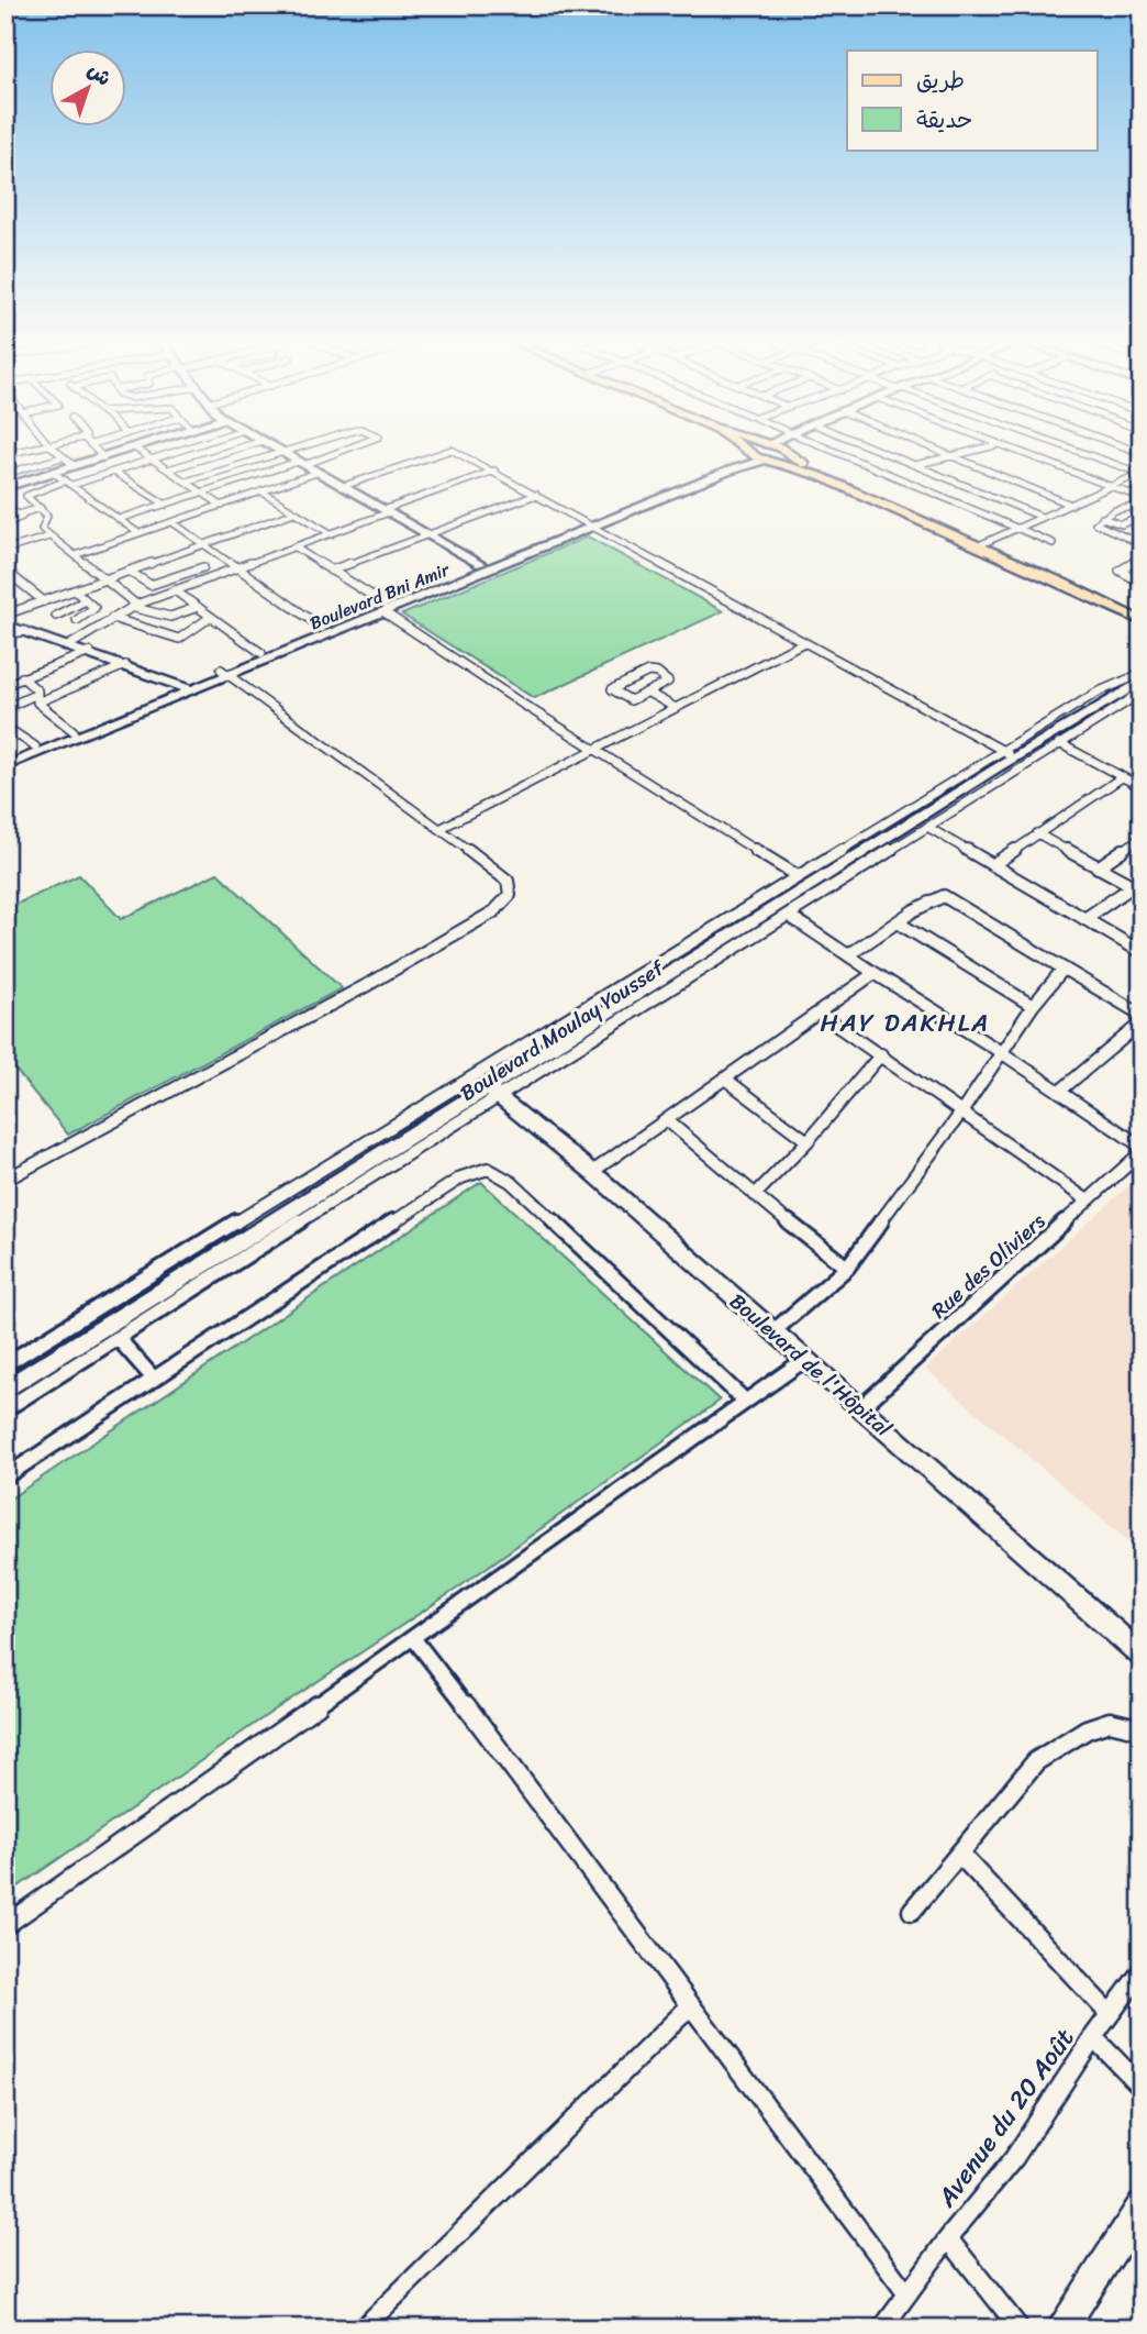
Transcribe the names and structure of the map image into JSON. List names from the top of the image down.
{
  "streets": {
    "main road": ["Boulevard Bni Amir", "Boulevard Moulay Youssef", "Boulevard de l'Hôpital"],
    "street": ["Rue des Oliviers", "Avenue du 20 Août"]
  },
  "crossings": [
    ["Boulevard Moulay Youssef", "Boulevard de l'Hôpital"],
    ["Rue des Oliviers", "Boulevard de l'Hôpital"]
  ],
  "districts": ["HAY DAKHLA"],
  "legend": ["طريق", "حديقة"],
  "north": "top right"
}
